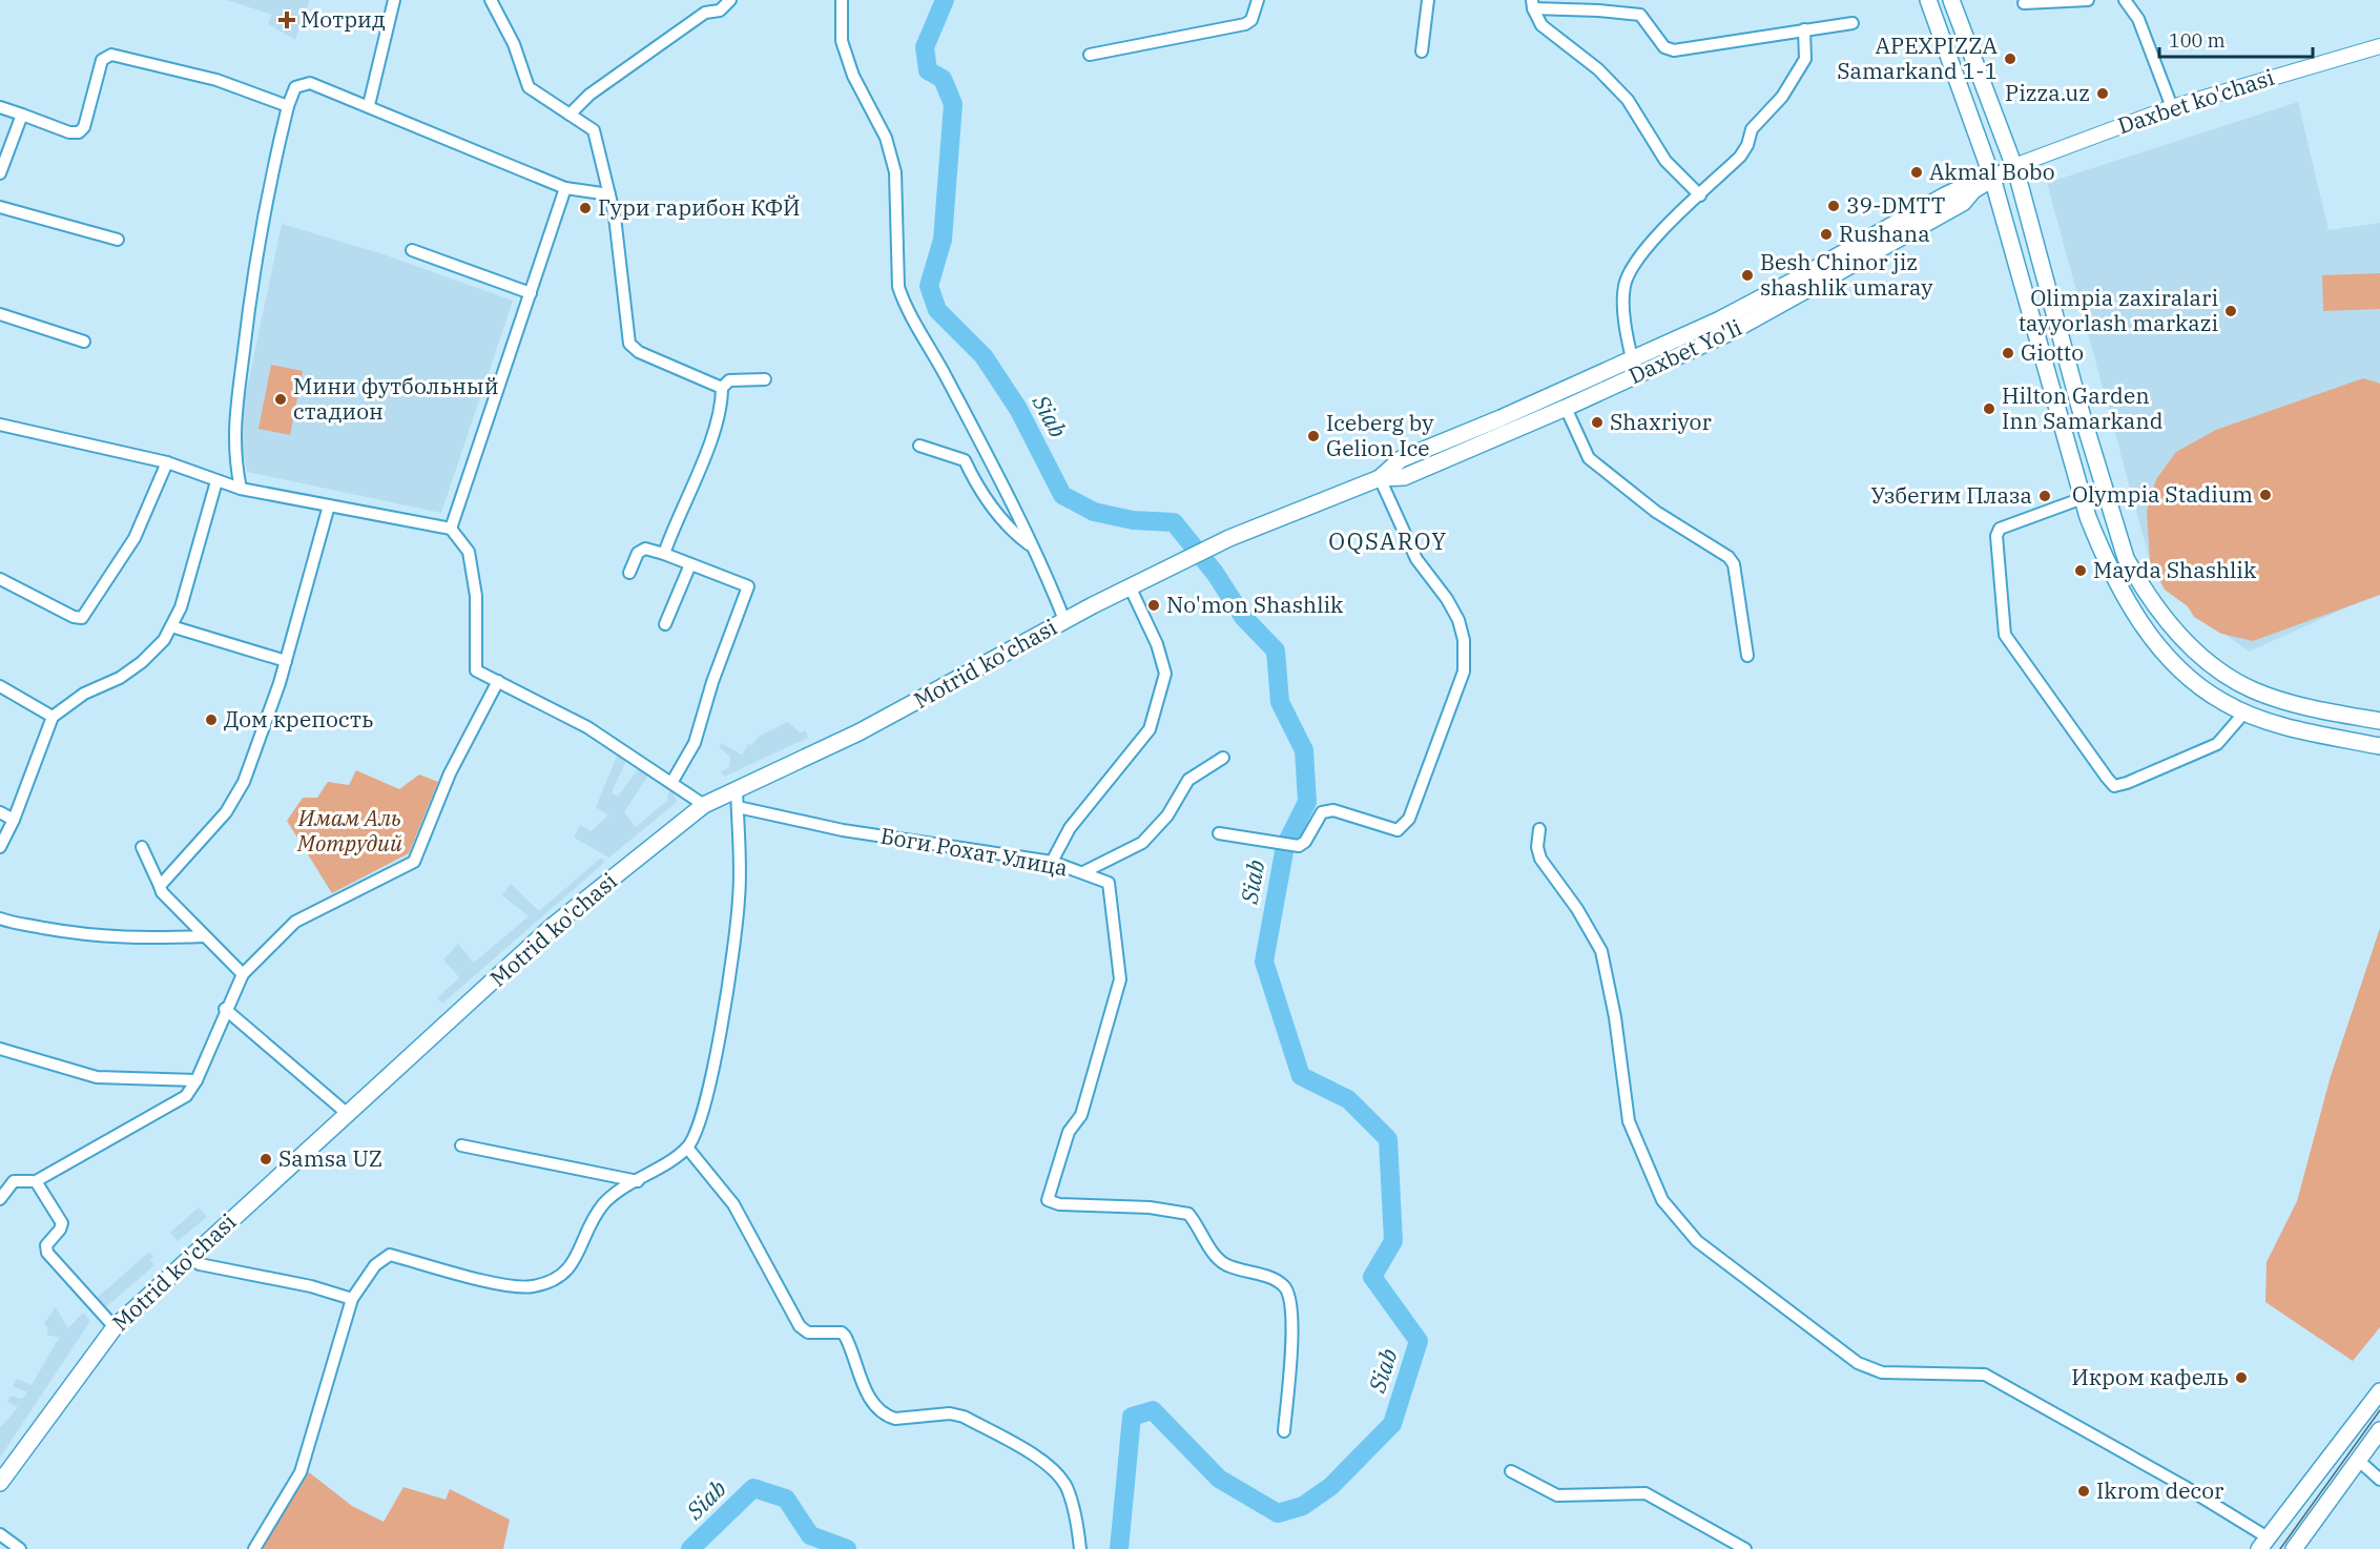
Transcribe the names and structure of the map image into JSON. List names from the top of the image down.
{
  "streets": {
    "main road": ["Daxbet ko'chasi", "Daxbet Yo'li", "Motrid ko'chasi"],
    "street": ["Боги Рохат Улица"]
  },
  "crossings": [
    ["Daxbet ko'chasi", "Daxbet Yo'li"],
    ["Daxbet Yo'li", "Motrid ko'chasi"]
  ],
  "districts": ["OQSAROY"],
  "water": ["Siab"],
  "parks": ["Имам Аль Мотрудий"],
  "places": {
    "health": ["Мотрид"],
    "other": [
      "APEXPIZZA Samarkand 1-1",
      "Pizza.uz",
      "Akmal Bobo",
      "39-DMTT",
      "Гури гарибон КФЙ",
      "Rushana",
      "Besh Chinor jiz shashlik umaray",
      "Olimpia zaxiralari tayyorlash markazi",
      "Giotto",
      "Мини футбольный стадион",
      "Hilton Garden Inn Samarkand",
      "Shaxriyor",
      "Iceberg by Gelion Ice",
      "Olympia Stadium",
      "Узбегим Плаза",
      "Mayda Shashlik",
      "No'mon Shashlik",
      "Дом крепость",
      "Samsa UZ",
      "Икром кафель",
      "Ikrom decor"
    ]
  },
  "scale_bar": "100 m"
}
